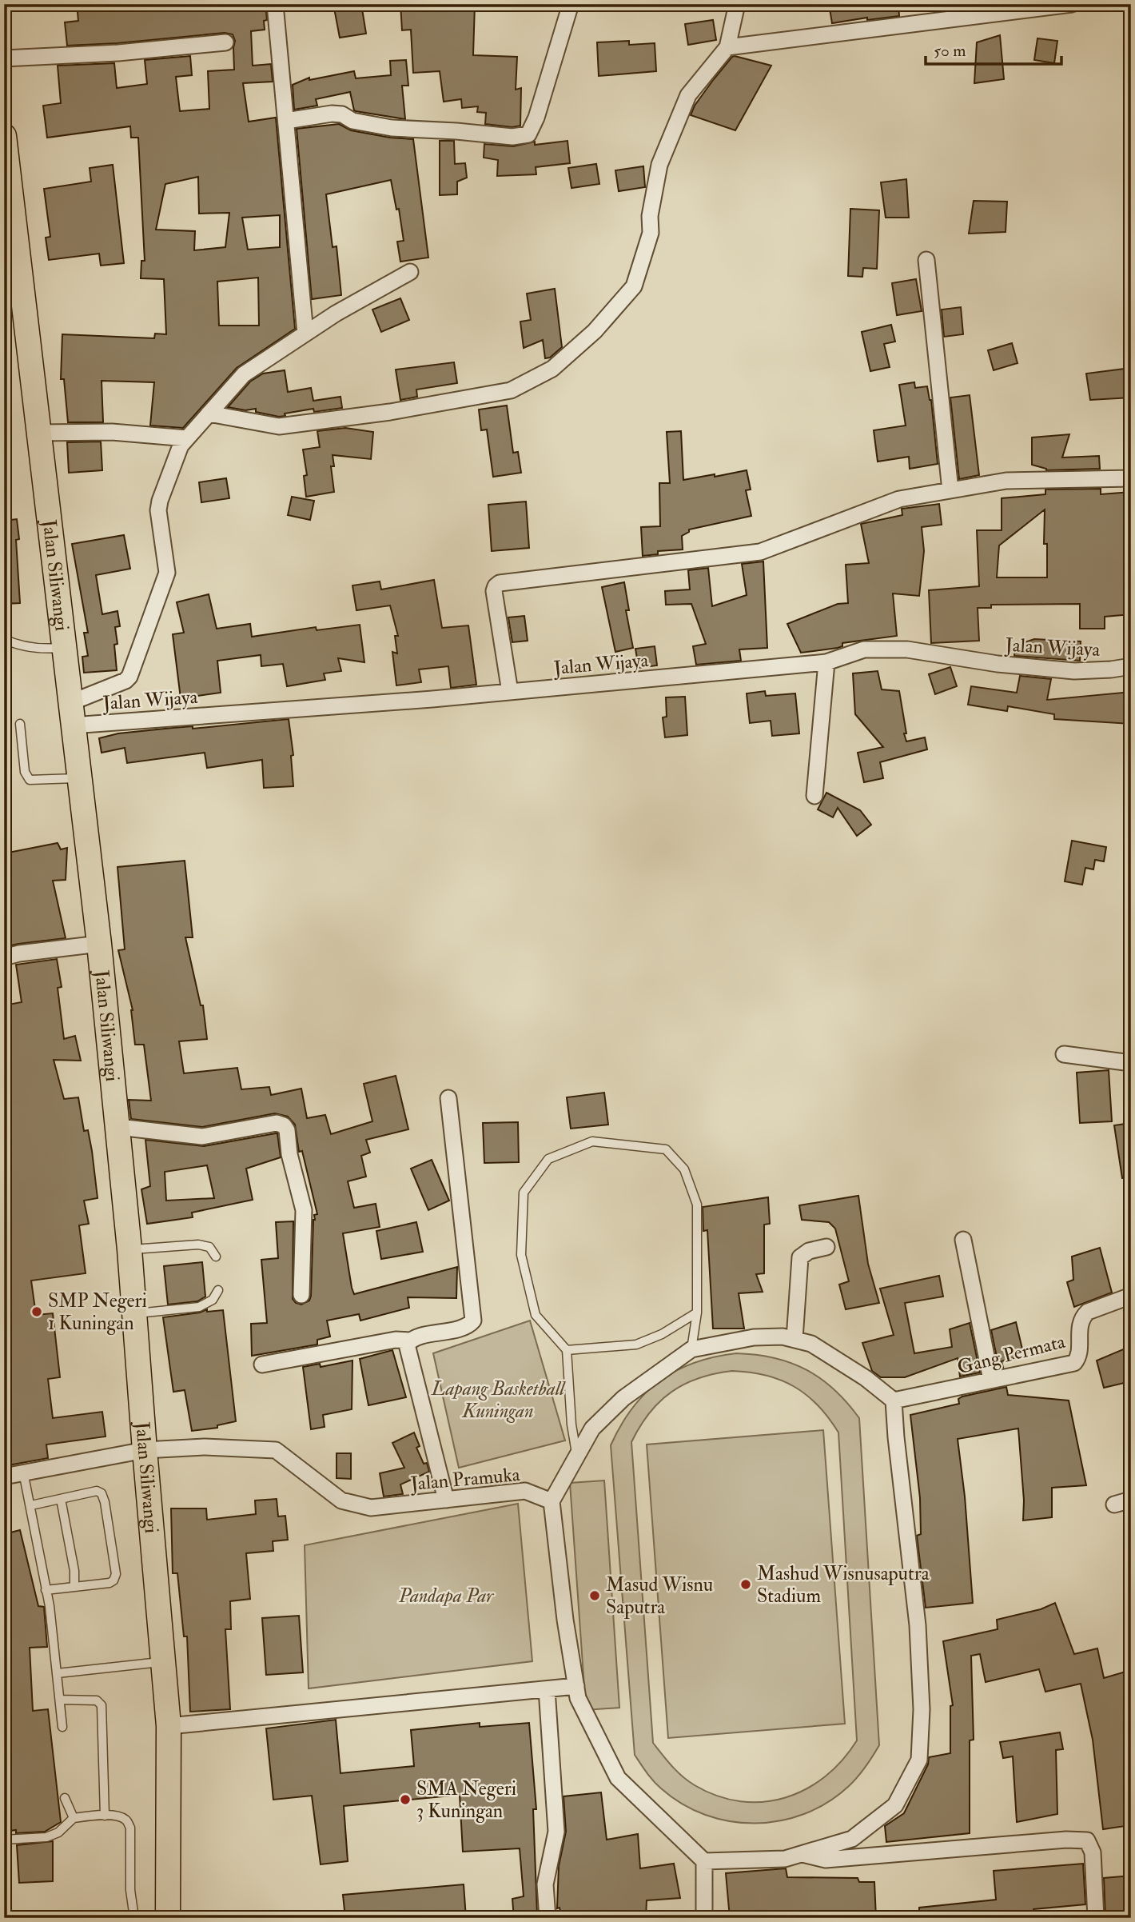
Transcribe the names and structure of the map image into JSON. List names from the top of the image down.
{
  "streets": {
    "main road": ["Jalan Siliwangi"],
    "street": ["Jalan Wijaya", "Gang Permata", "Jalan Pramuka"]
  },
  "crossings": [
    ["Jalan Siliwangi", "Jalan Wijaya"],
    ["Jalan Siliwangi", "Jalan Pramuka"]
  ],
  "parks": ["Lapang Basketball Kuningan", "Pandapa Par"],
  "places": [
    "SMP Negeri 1 Kuningan",
    "Mashud Wisnusaputra Stadium",
    "Masud Wisnu Saputra",
    "SMA Negeri 3 Kuningan"
  ],
  "scale_bar": "50 m"
}
